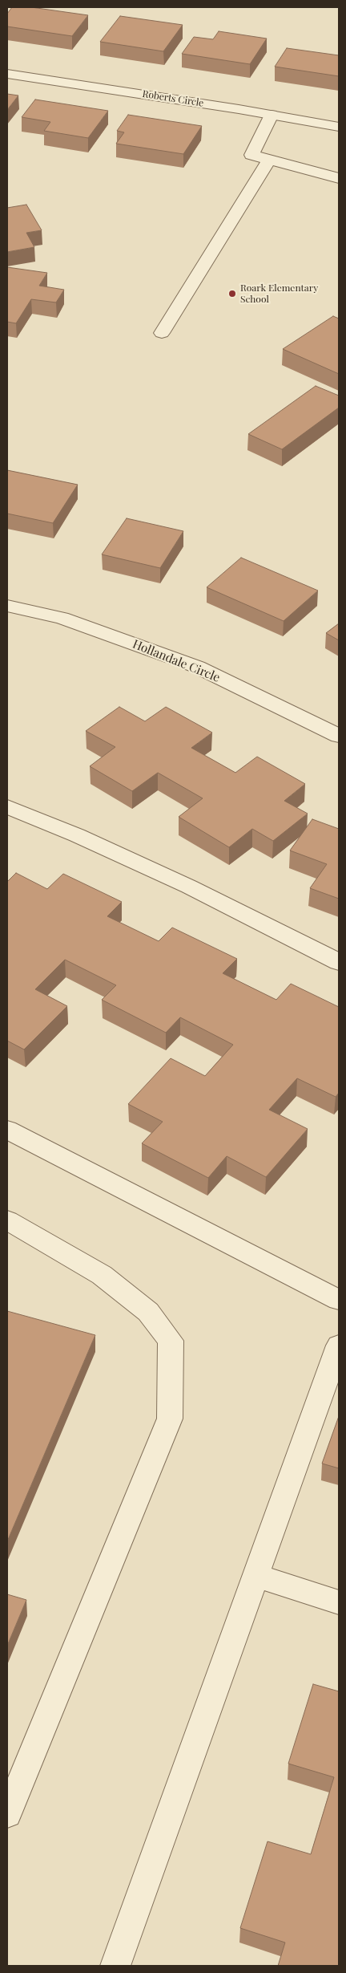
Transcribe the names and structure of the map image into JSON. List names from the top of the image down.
{
  "streets": {
    "street": ["Roberts Circle", "Hollandale Circle"]
  },
  "places": ["Roark Elementary School"]
}
